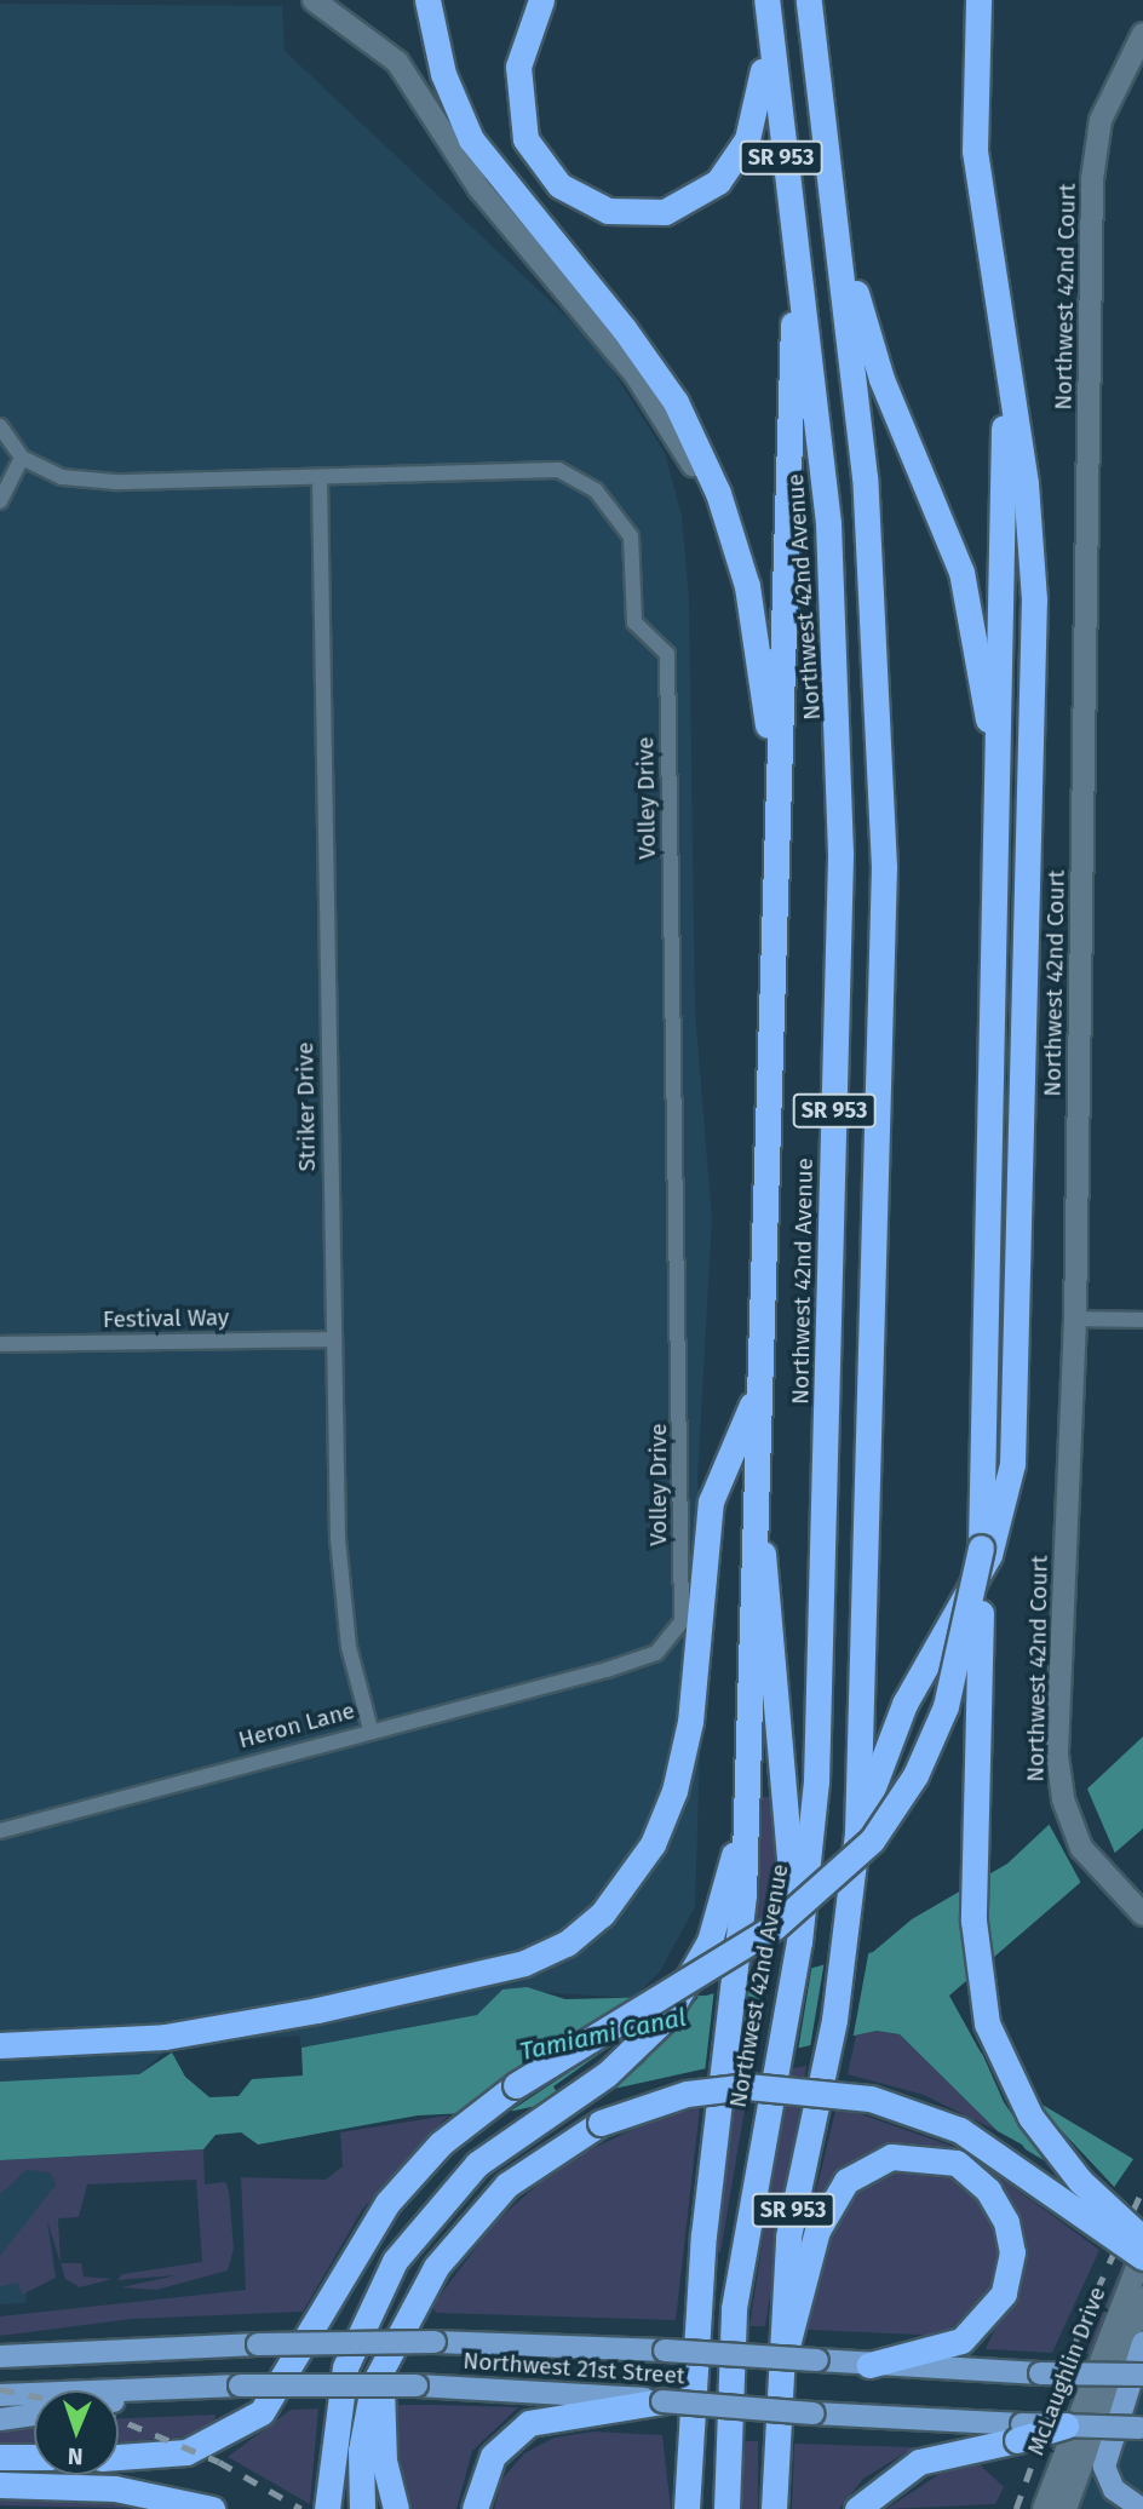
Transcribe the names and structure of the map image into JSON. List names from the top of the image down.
{
  "streets": {
    "highway": ["SR 953", "Northwest 42nd Avenue"],
    "main road": ["Northwest 21st Street"],
    "street": [
      "Northwest 42nd Court",
      "Volley Drive",
      "Striker Drive",
      "Festival Way",
      "Heron Lane",
      "McLaughlin Drive"
    ]
  },
  "crossings": [
    ["Volley Drive", "Striker Drive"],
    ["Volley Drive", "Heron Lane"],
    ["Striker Drive", "Festival Way"],
    ["Striker Drive", "Heron Lane"]
  ],
  "water": ["Tamiami Canal"],
  "north": "bottom"
}
